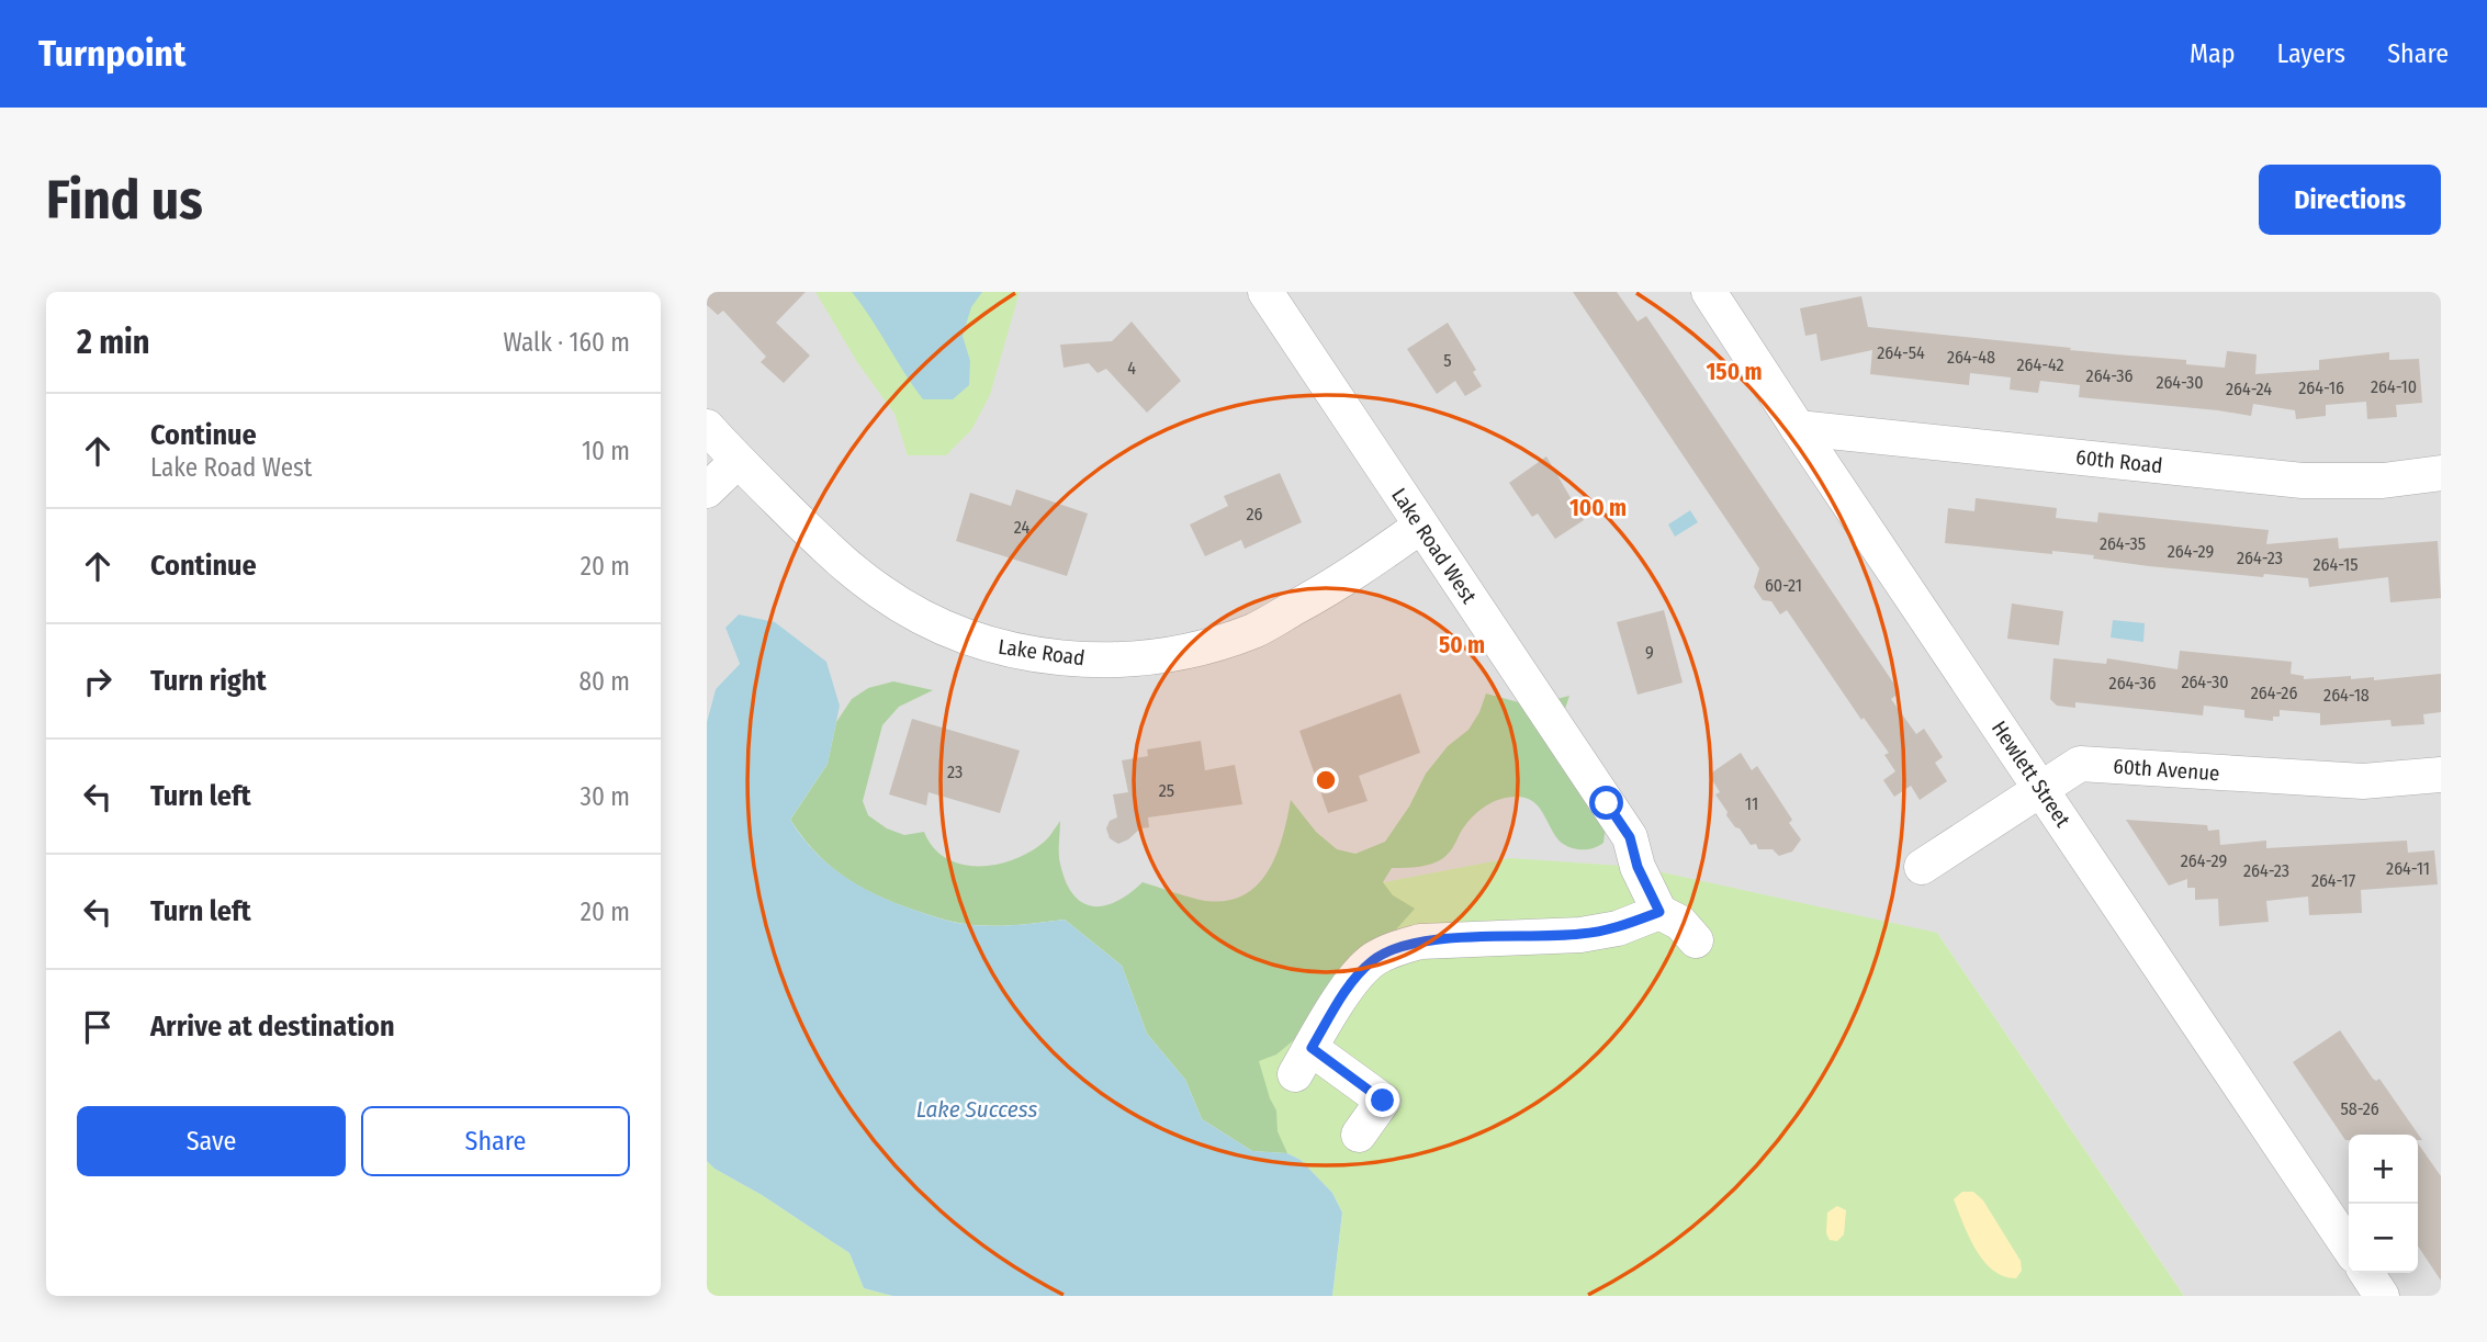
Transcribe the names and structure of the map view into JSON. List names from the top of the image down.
{
  "streets": {
    "street": [
      "60th Road",
      "Lake Road West",
      "Lake Road",
      "60th Avenue",
      "Hewlett Street"
    ]
  },
  "crossings": [
    ["60th Road", "Hewlett Street"],
    ["Lake Road West", "Lake Road"],
    ["60th Avenue", "Hewlett Street"]
  ],
  "water": ["Lake Success"],
  "house_numbers": [
    "264-54",
    "264-48",
    "5",
    "264-42",
    "4",
    "264-36",
    "264-30",
    "264-10",
    "264-16",
    "264-24",
    "26",
    "24",
    "264-35",
    "264-29",
    "264-23",
    "264-15",
    "60-21",
    "9",
    "264-30",
    "264-36",
    "264-26",
    "264-18",
    "23",
    "25",
    "11",
    "264-29",
    "264-11",
    "264-23",
    "264-17",
    "58-26"
  ],
  "page": {
    "header": "Turnpoint",
    "nav": ["Map", "Layers", "Share"],
    "buttons": [
      "Directions",
      ["Save", "Share"]
    ],
    "title": "Find us",
    "heading": ["2 min", "Walk · 160 m"],
    "list": [
      ["Continue", "Lake Road West", "10 m"],
      ["Continue", "20 m"],
      ["Turn right", "80 m"],
      ["Turn left", "30 m"],
      ["Turn left", "20 m"],
      "Arrive at destination"
    ],
    "map_buttons": ["+", "−"]
  },
  "rings": ["150 m", "100 m", "50 m"]
}
